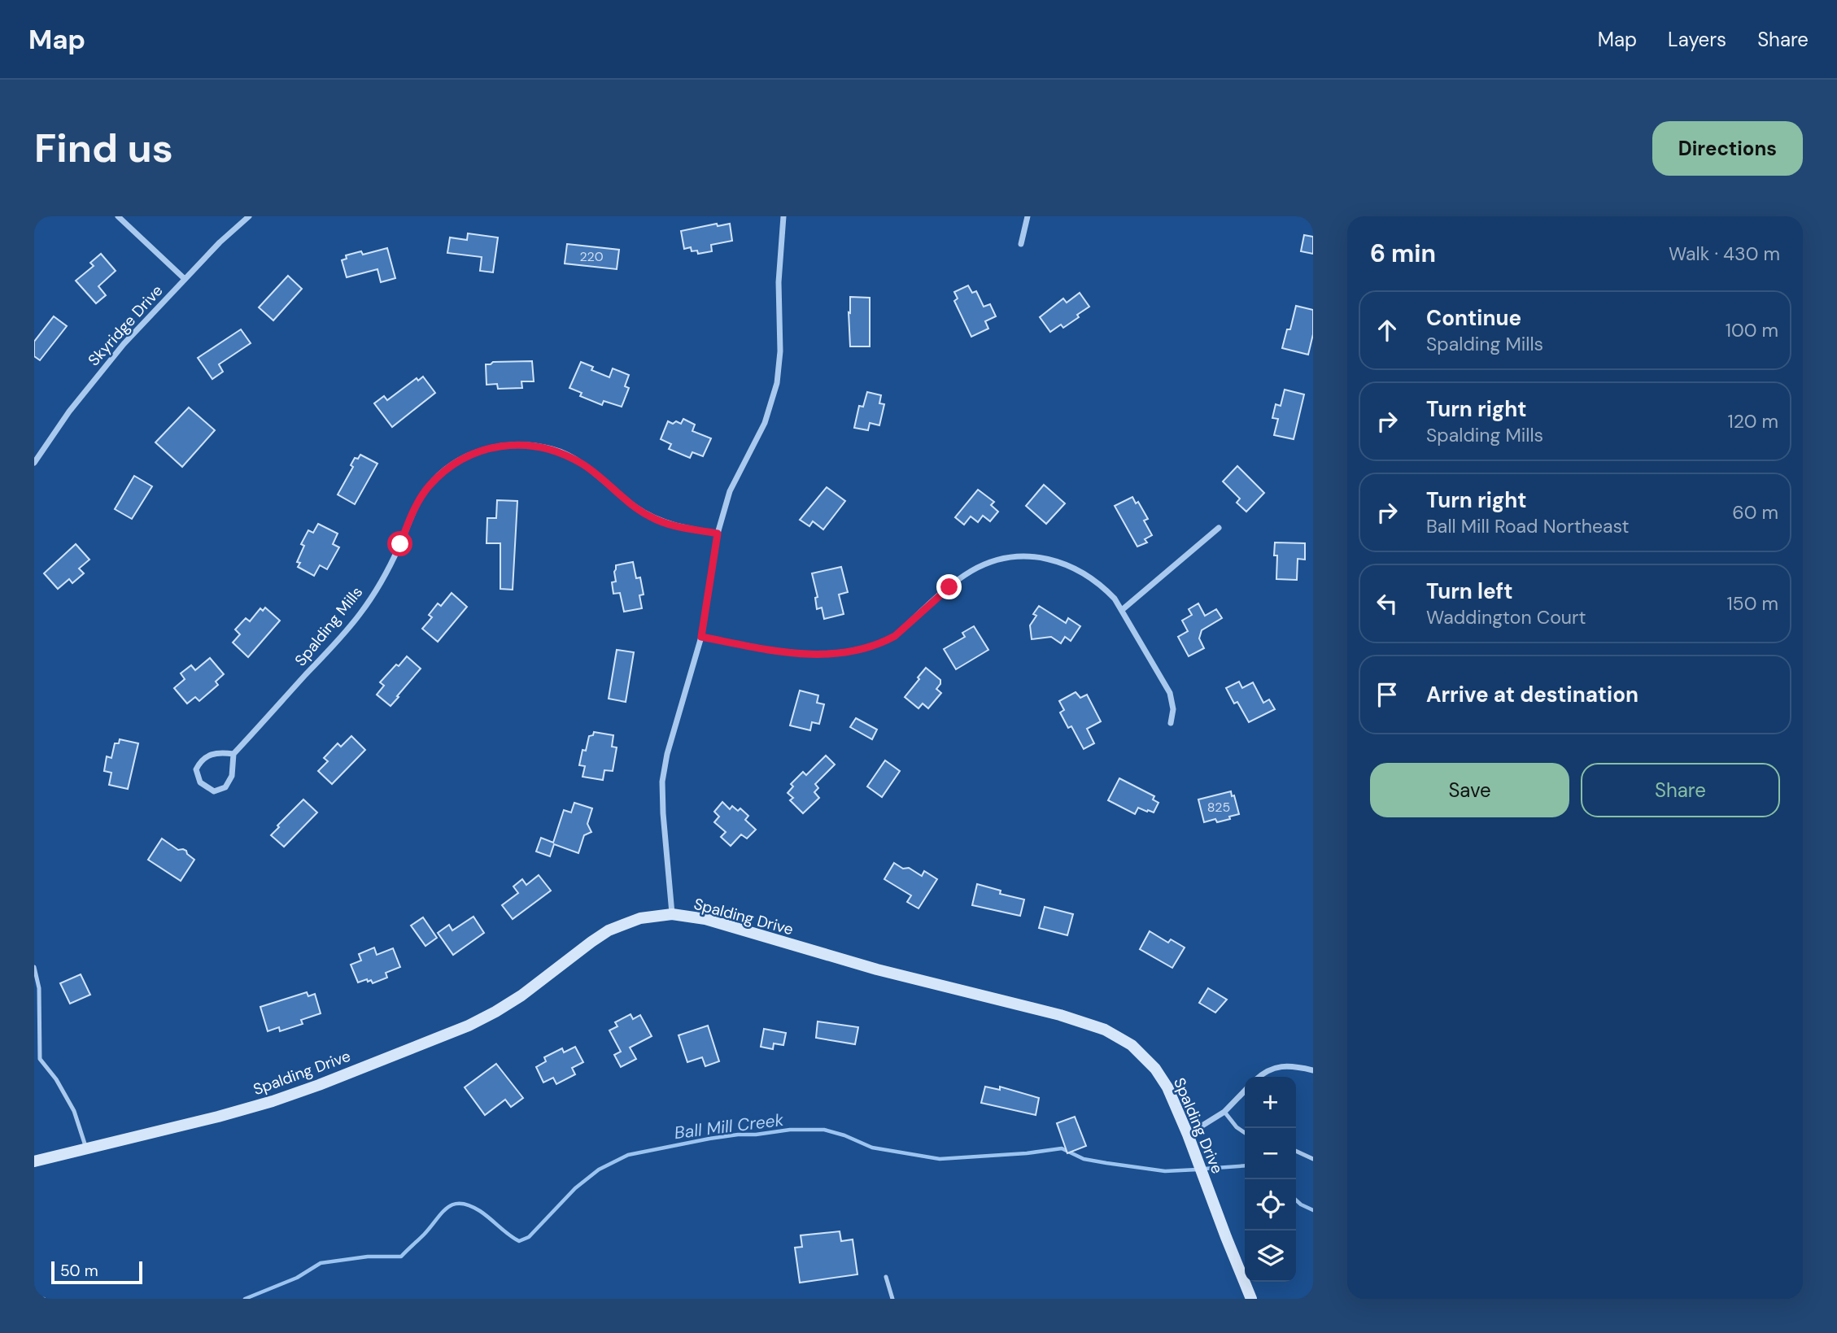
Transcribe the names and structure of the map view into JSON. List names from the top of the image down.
{
  "streets": {
    "street": ["Skyridge Drive", "Spalding Mills", "Spalding Drive"]
  },
  "water": ["Ball Mill Creek"],
  "house_numbers": ["220", "825"],
  "scale_bar": "50 m",
  "page": {
    "header": "Map",
    "nav": ["Map", "Layers", "Share"],
    "buttons": [
      "Directions",
      ["Save", "Share"]
    ],
    "title": "Find us",
    "heading": ["6 min", "Walk · 430 m"],
    "list": [
      ["Continue", "Spalding Mills", "100 m"],
      ["Turn right", "Spalding Mills", "120 m"],
      ["Turn right", "Ball Mill Road Northeast", "60 m"],
      ["Turn left", "Waddington Court", "150 m"],
      "Arrive at destination"
    ],
    "map_buttons": ["+", "−"],
    "scale": "50 m"
  }
}
